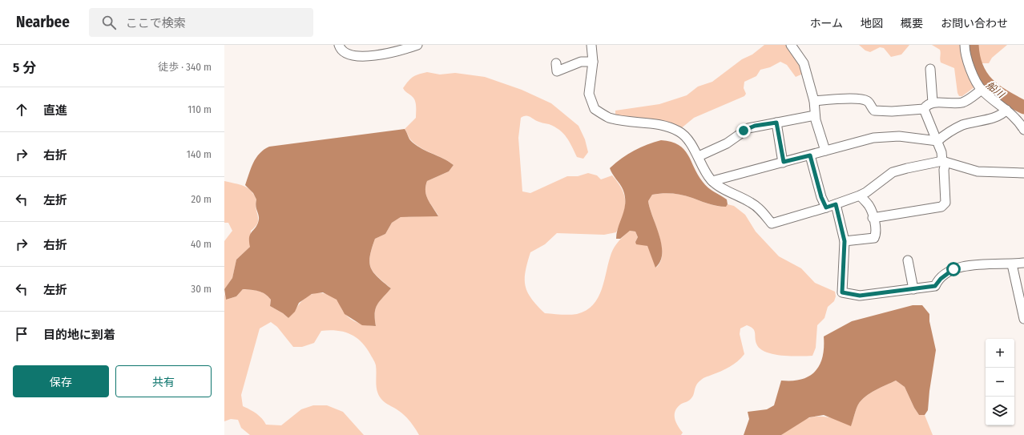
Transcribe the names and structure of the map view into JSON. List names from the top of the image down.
{
  "water": ["船川"],
  "page": {
    "header": "Nearbee",
    "search": "ここで検索",
    "nav": [
      "ホーム",
      "地図",
      "概要",
      "お問い合わせ"
    ],
    "heading": ["5 分", "徒歩 · 340 m"],
    "list": [
      ["直進", "110 m"],
      ["右折", "140 m"],
      ["左折", "20 m"],
      ["右折", "40 m"],
      ["左折", "30 m"],
      "目的地に到着"
    ],
    "map_buttons": ["+", "−"],
    "buttons": ["保存", "共有"]
  }
}
